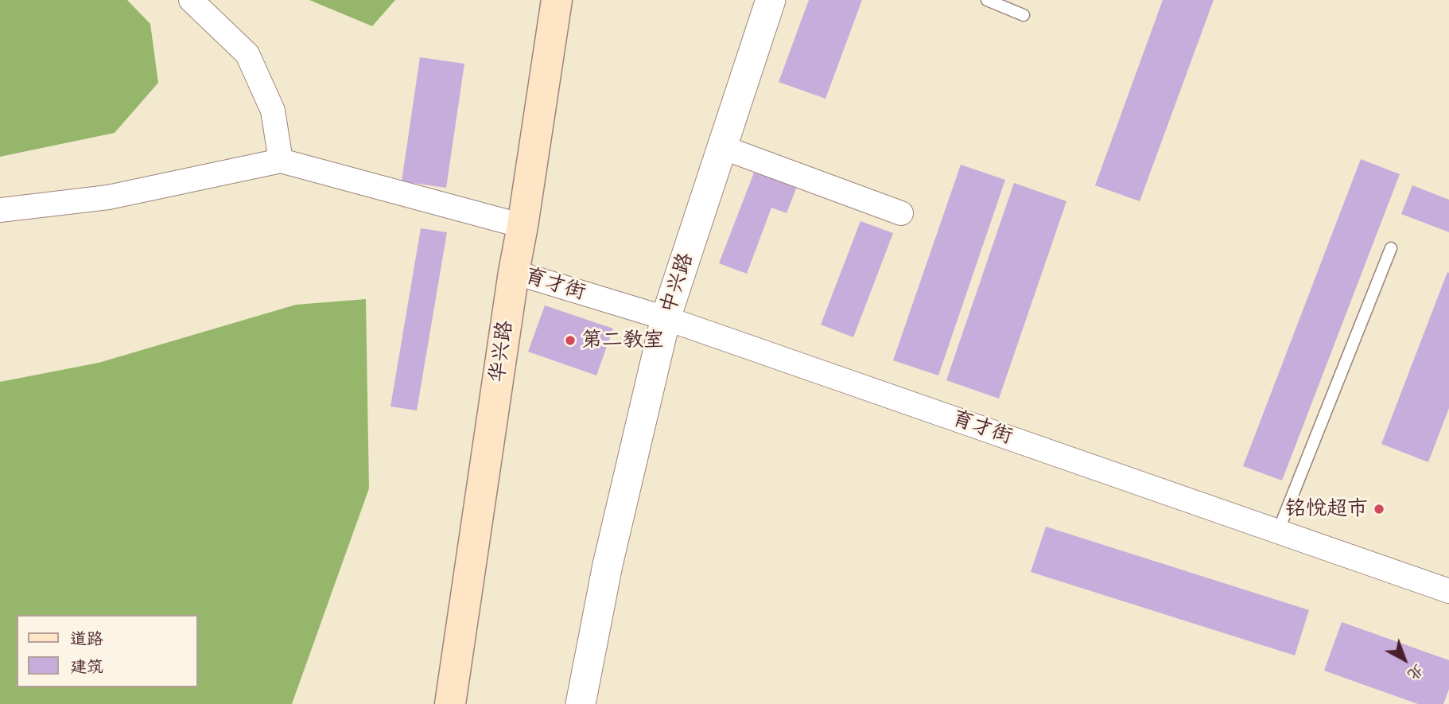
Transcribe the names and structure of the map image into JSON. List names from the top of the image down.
{
  "streets": {
    "main road": ["华兴路"],
    "street": ["中兴路", "育才街"]
  },
  "crossings": [
    ["中兴路", "育才街"],
    ["育才街", "华兴路"]
  ],
  "places": ["第二教室", "铭悦超市"],
  "legend": ["道路", "建筑"],
  "north": "bottom right"
}
